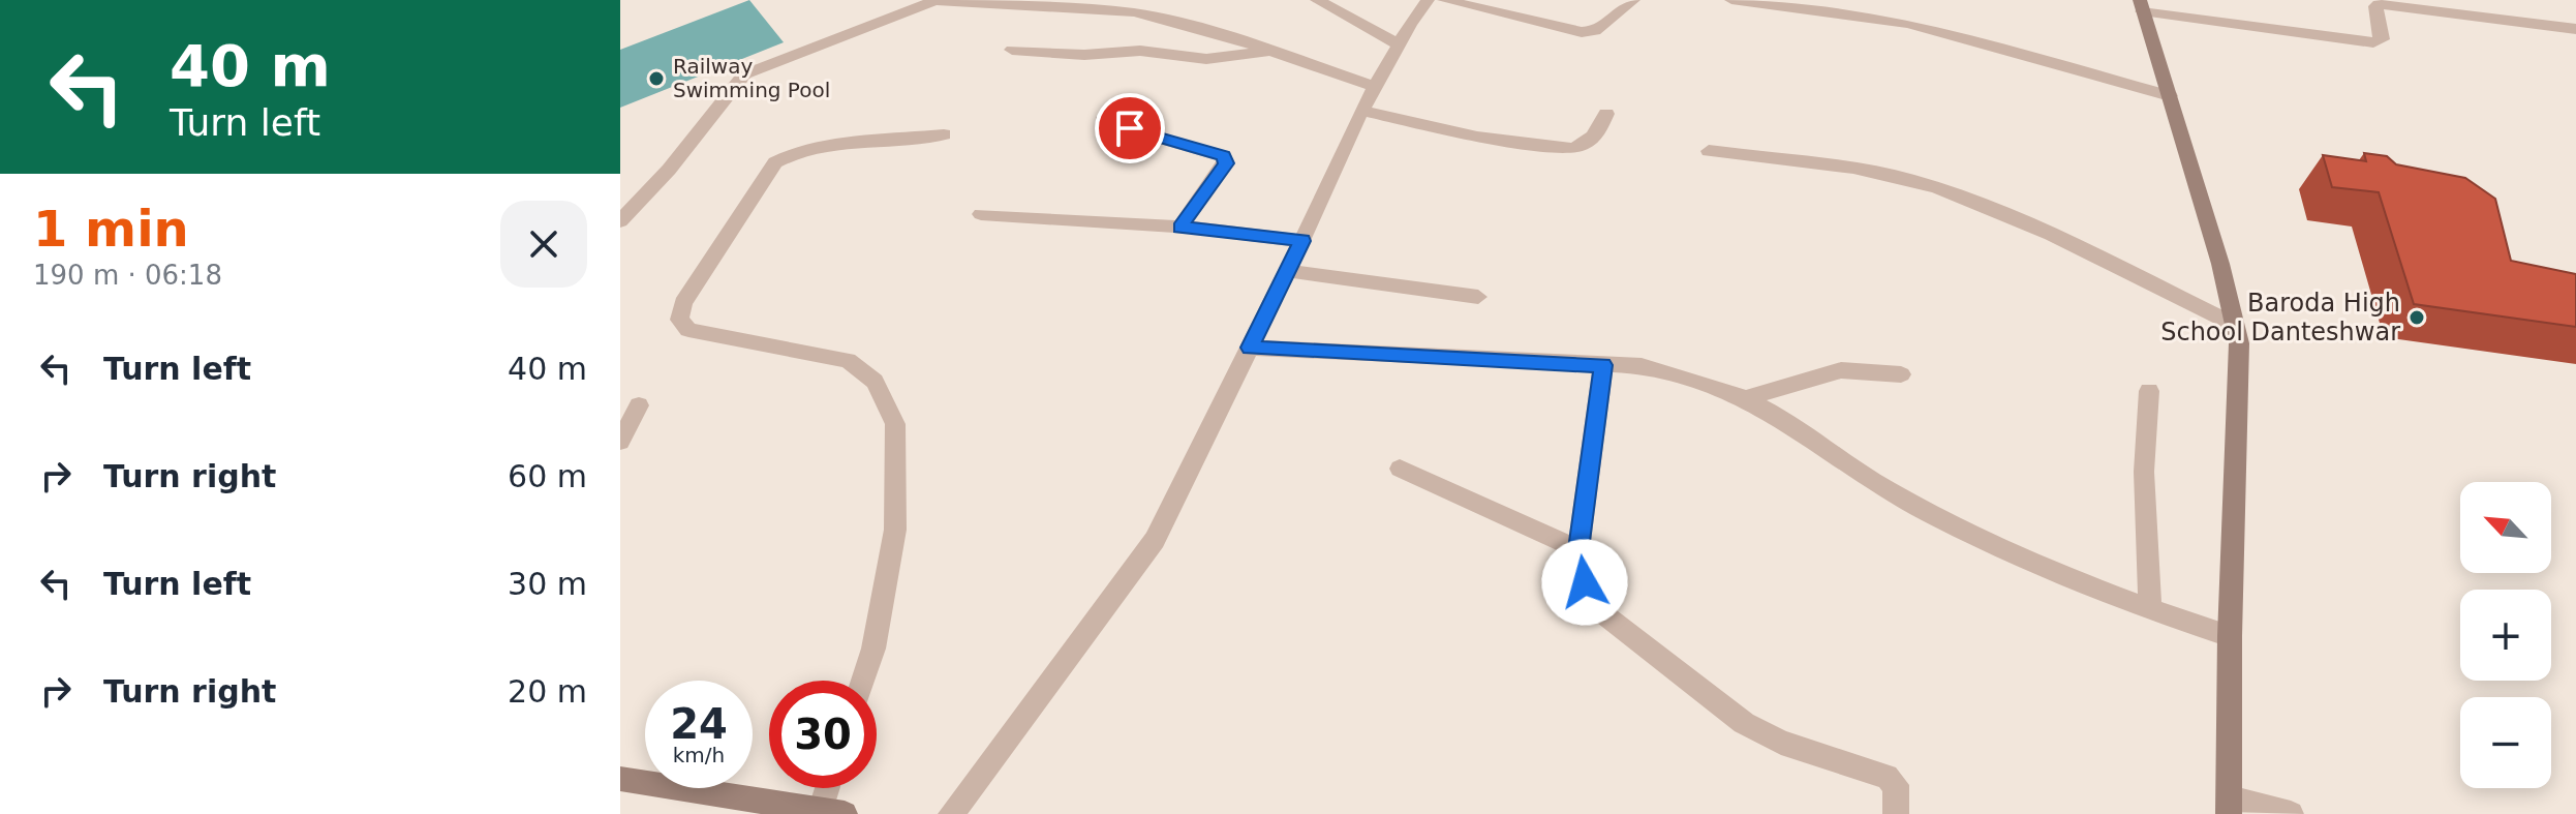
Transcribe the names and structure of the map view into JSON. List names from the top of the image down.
{
  "places": ["Railway Swimming Pool", "Baroda High School Danteshwar"],
  "north": "top left",
  "page": {
    "turn": ["40 m", "Turn left"],
    "heading": ["1 min", "190 m · 06:18"],
    "list": [
      {
        "name": "Turn left",
        "value": "40 m"
      },
      {
        "name": "Turn right",
        "value": "60 m"
      },
      {
        "name": "Turn left",
        "value": "30 m"
      },
      {
        "name": "Turn right",
        "value": "20 m"
      }
    ],
    "map_buttons": ["+", "−"],
    "speed": "24 km/h",
    "limit": "30"
  }
}
